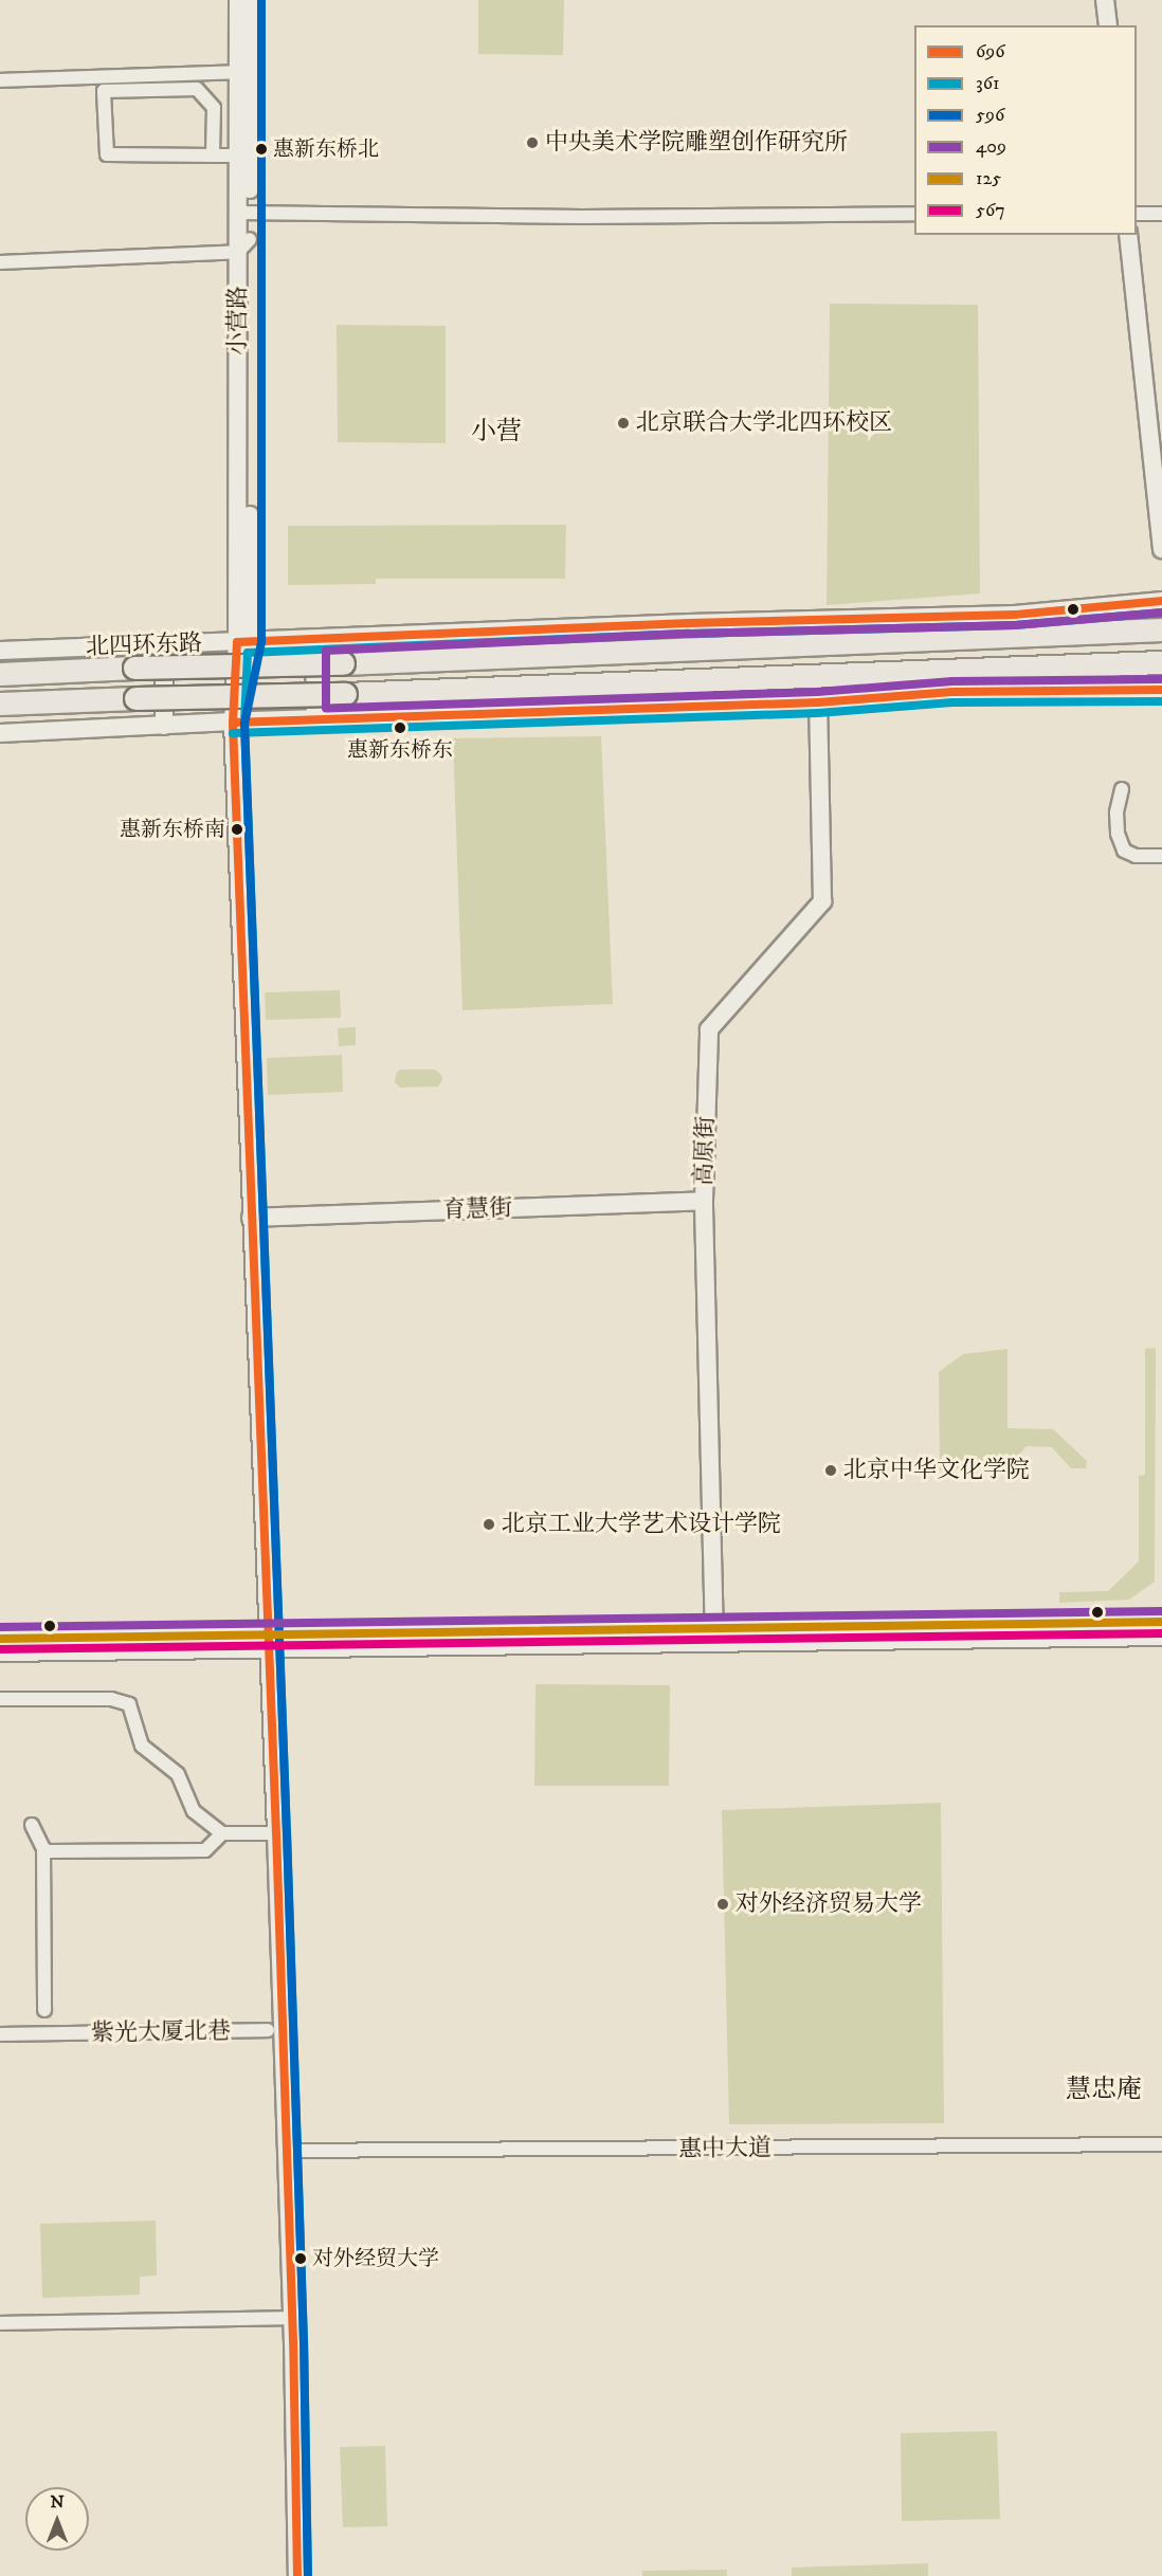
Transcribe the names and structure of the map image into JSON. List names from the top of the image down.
{
  "streets": {
    "highway": ["北四环东路"],
    "street": [
      "小营路",
      "高原街",
      "育慧街",
      "紫光大厦北巷",
      "惠中大道"
    ]
  },
  "crossings": [
    ["小营路", "北四环东路"],
    ["小营路", "育慧街"],
    ["小营路", "惠中大道"],
    ["高原街", "育慧街"]
  ],
  "districts": ["小营", "慧忠庵"],
  "places": [
    "中央美术学院雕塑创作研究所",
    "惠新东桥北",
    "北京联合大学北四环校区",
    "惠新东桥东",
    "惠新东桥南",
    "北京中华文化学院",
    "北京工业大学艺术设计学院",
    "对外经济贸易大学",
    "对外经贸大学"
  ],
  "lines": [
    "transit line 596",
    "transit line 696",
    "transit line 361",
    "transit line 409",
    "transit line 125",
    "transit line 567"
  ],
  "legend": [
    "696",
    "361",
    "596",
    "409",
    "125",
    "567"
  ],
  "north": "top"
}
